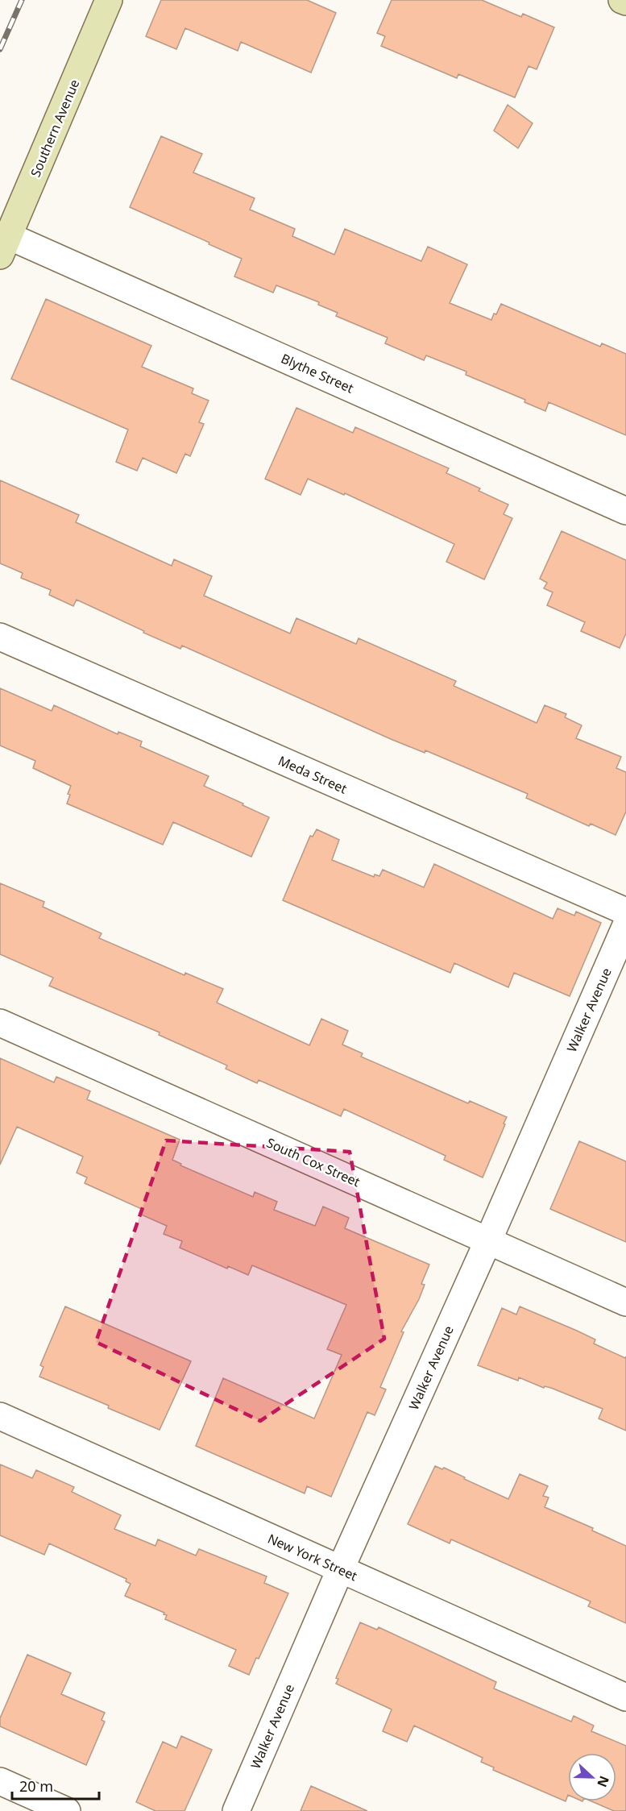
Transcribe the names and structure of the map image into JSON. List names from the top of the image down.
{
  "streets": {
    "main road": ["Southern Avenue"],
    "street": [
      "Blythe Street",
      "Meda Street",
      "Walker Avenue",
      "South Cox Street",
      "New York Street"
    ]
  },
  "crossings": [
    ["Southern Avenue", "Blythe Street"],
    ["Walker Avenue", "South Cox Street"],
    ["Walker Avenue", "New York Street"]
  ],
  "scale_bar": "20 m",
  "north": "right"
}
